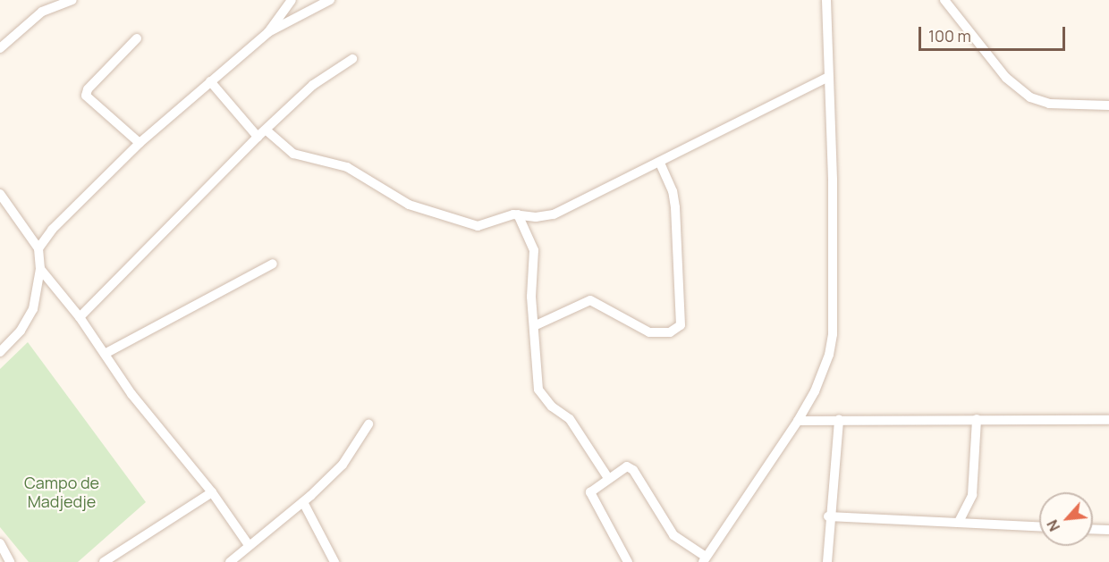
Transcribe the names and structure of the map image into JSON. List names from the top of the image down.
{
  "parks": ["Campo de Madjedje"],
  "scale_bar": "100 m",
  "north": "bottom left"
}
